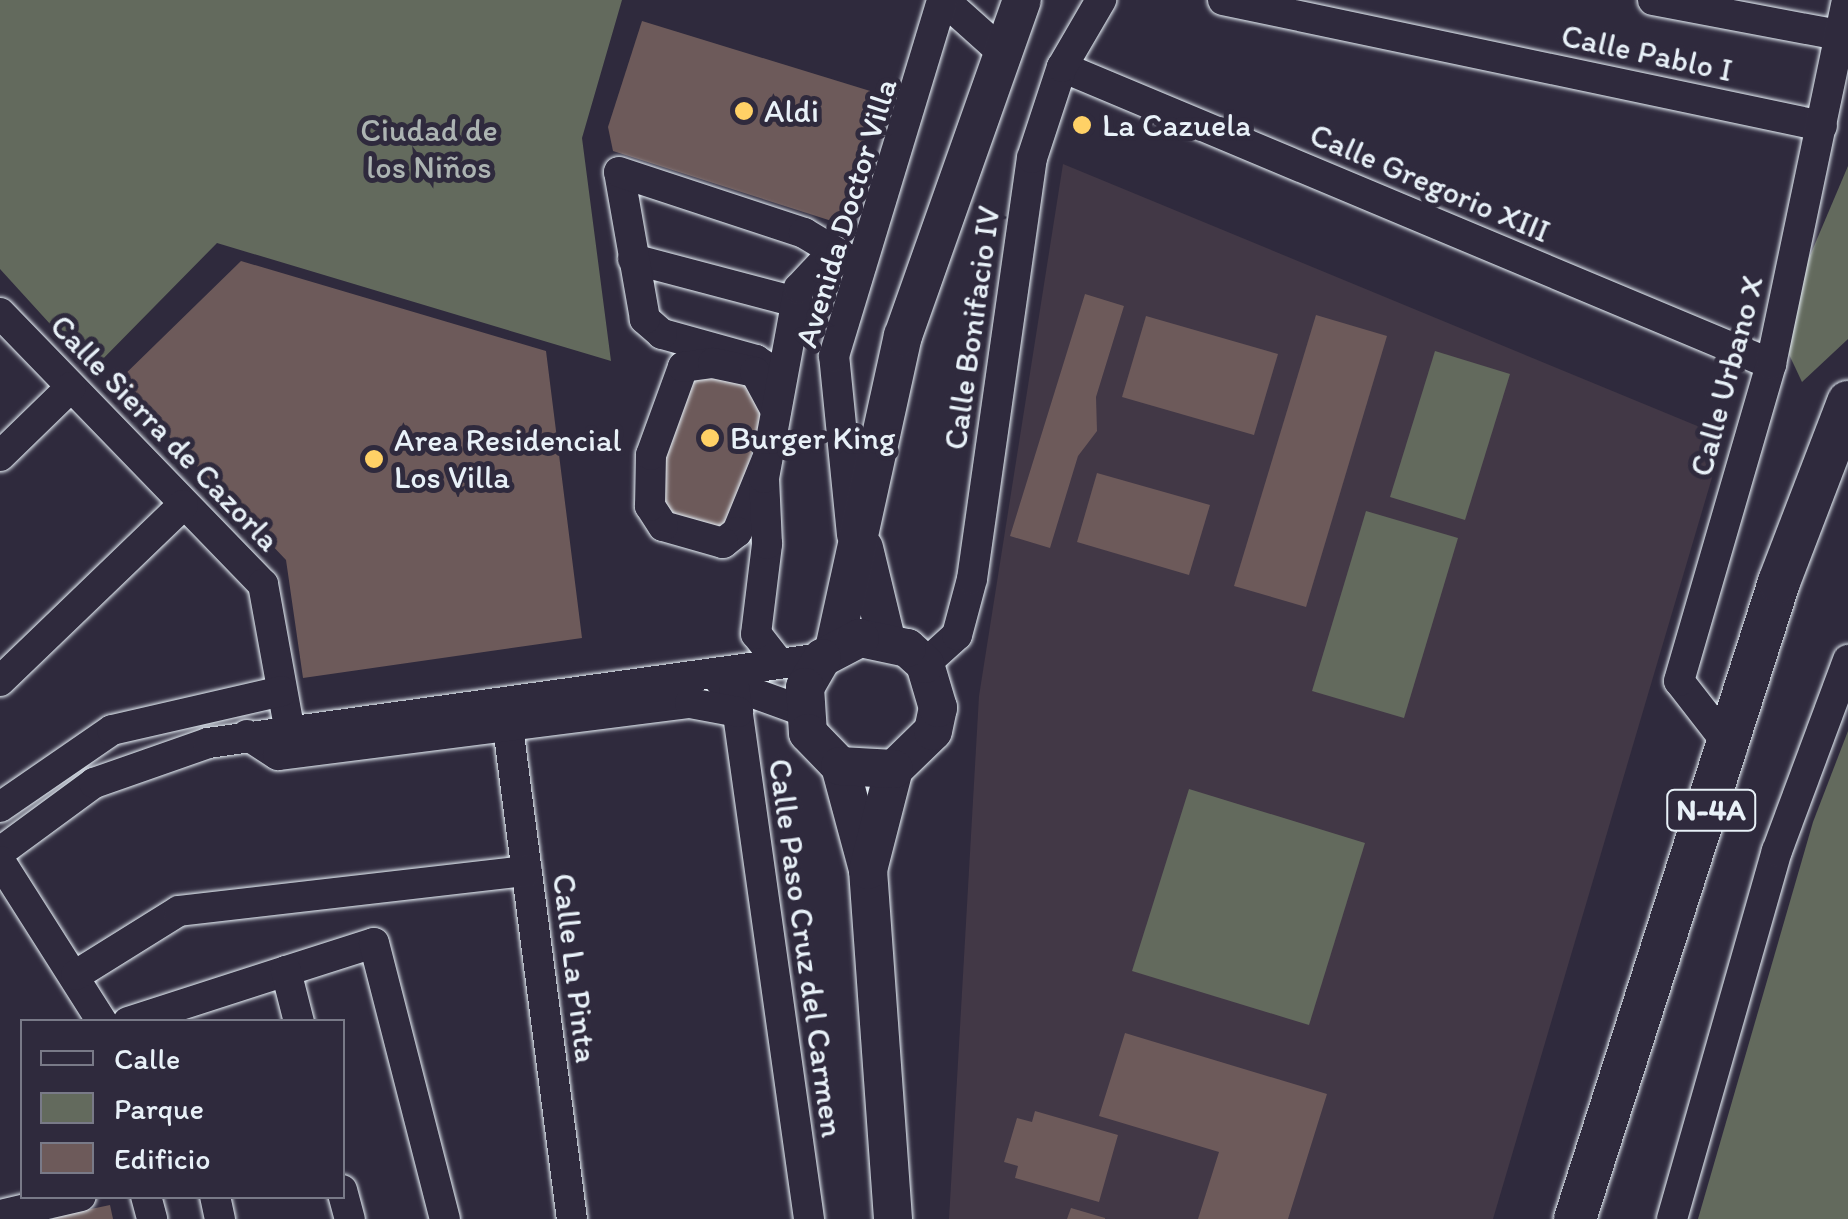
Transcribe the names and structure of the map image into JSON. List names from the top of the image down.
{
  "streets": {
    "highway": ["N-4A"],
    "street": [
      "Calle Pablo I",
      "Calle Gregorio XIII",
      "Avenida Doctor Villa",
      "Calle Bonifacio IV",
      "Calle Urbano X",
      "Calle Sierra de Cazorla",
      "Calle Paso Cruz del Carmen",
      "Calle La Pinta"
    ]
  },
  "crossings": [
    ["Calle Pablo I", "Calle Urbano X"],
    ["Calle Gregorio XIII", "Calle Bonifacio IV"],
    ["Calle Gregorio XIII", "Calle Urbano X"],
    ["Calle Urbano X", "N-4A"]
  ],
  "parks": ["Ciudad de los Niños"],
  "places": [
    "Aldi",
    "La Cazuela",
    "Burger King",
    "Area Residencial Los Villa"
  ],
  "legend": ["Calle", "Parque", "Edificio"]
}
